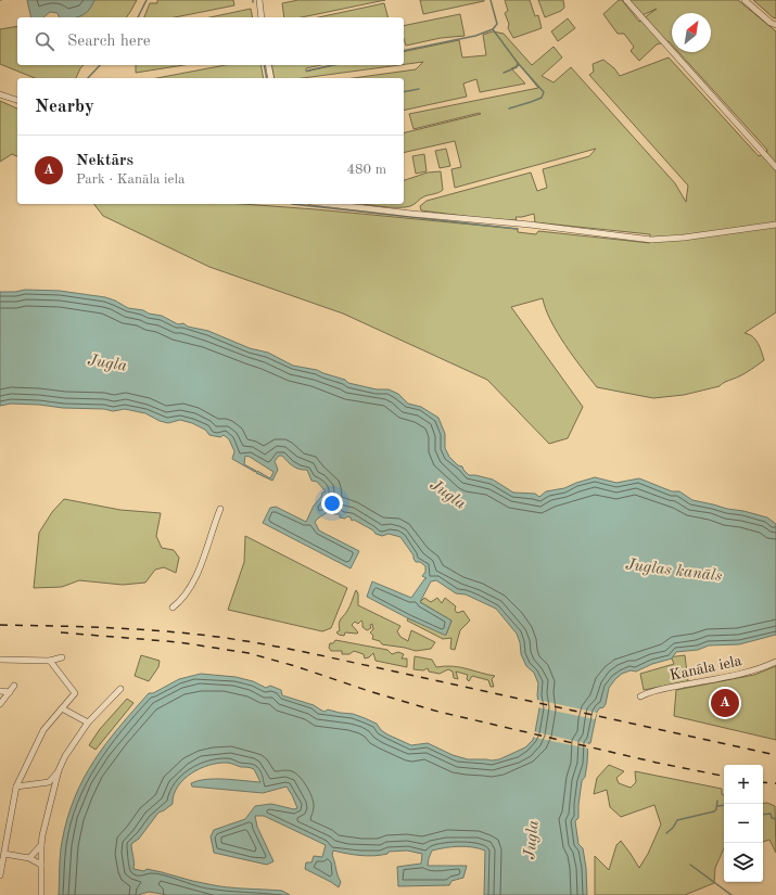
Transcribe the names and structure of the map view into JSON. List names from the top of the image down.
{
  "streets": {
    "street": ["Kanāla iela"]
  },
  "water": ["Jugla", "Juglas kanāls"],
  "north": "top right",
  "page": {
    "search": "Search here",
    "heading": "Nearby",
    "list": [
      {
        "mark": "A",
        "name": "Nektārs",
        "note": "Park · Kanāla iela",
        "value": "480 m"
      }
    ],
    "pins": "A",
    "map_buttons": ["+", "−"]
  }
}
